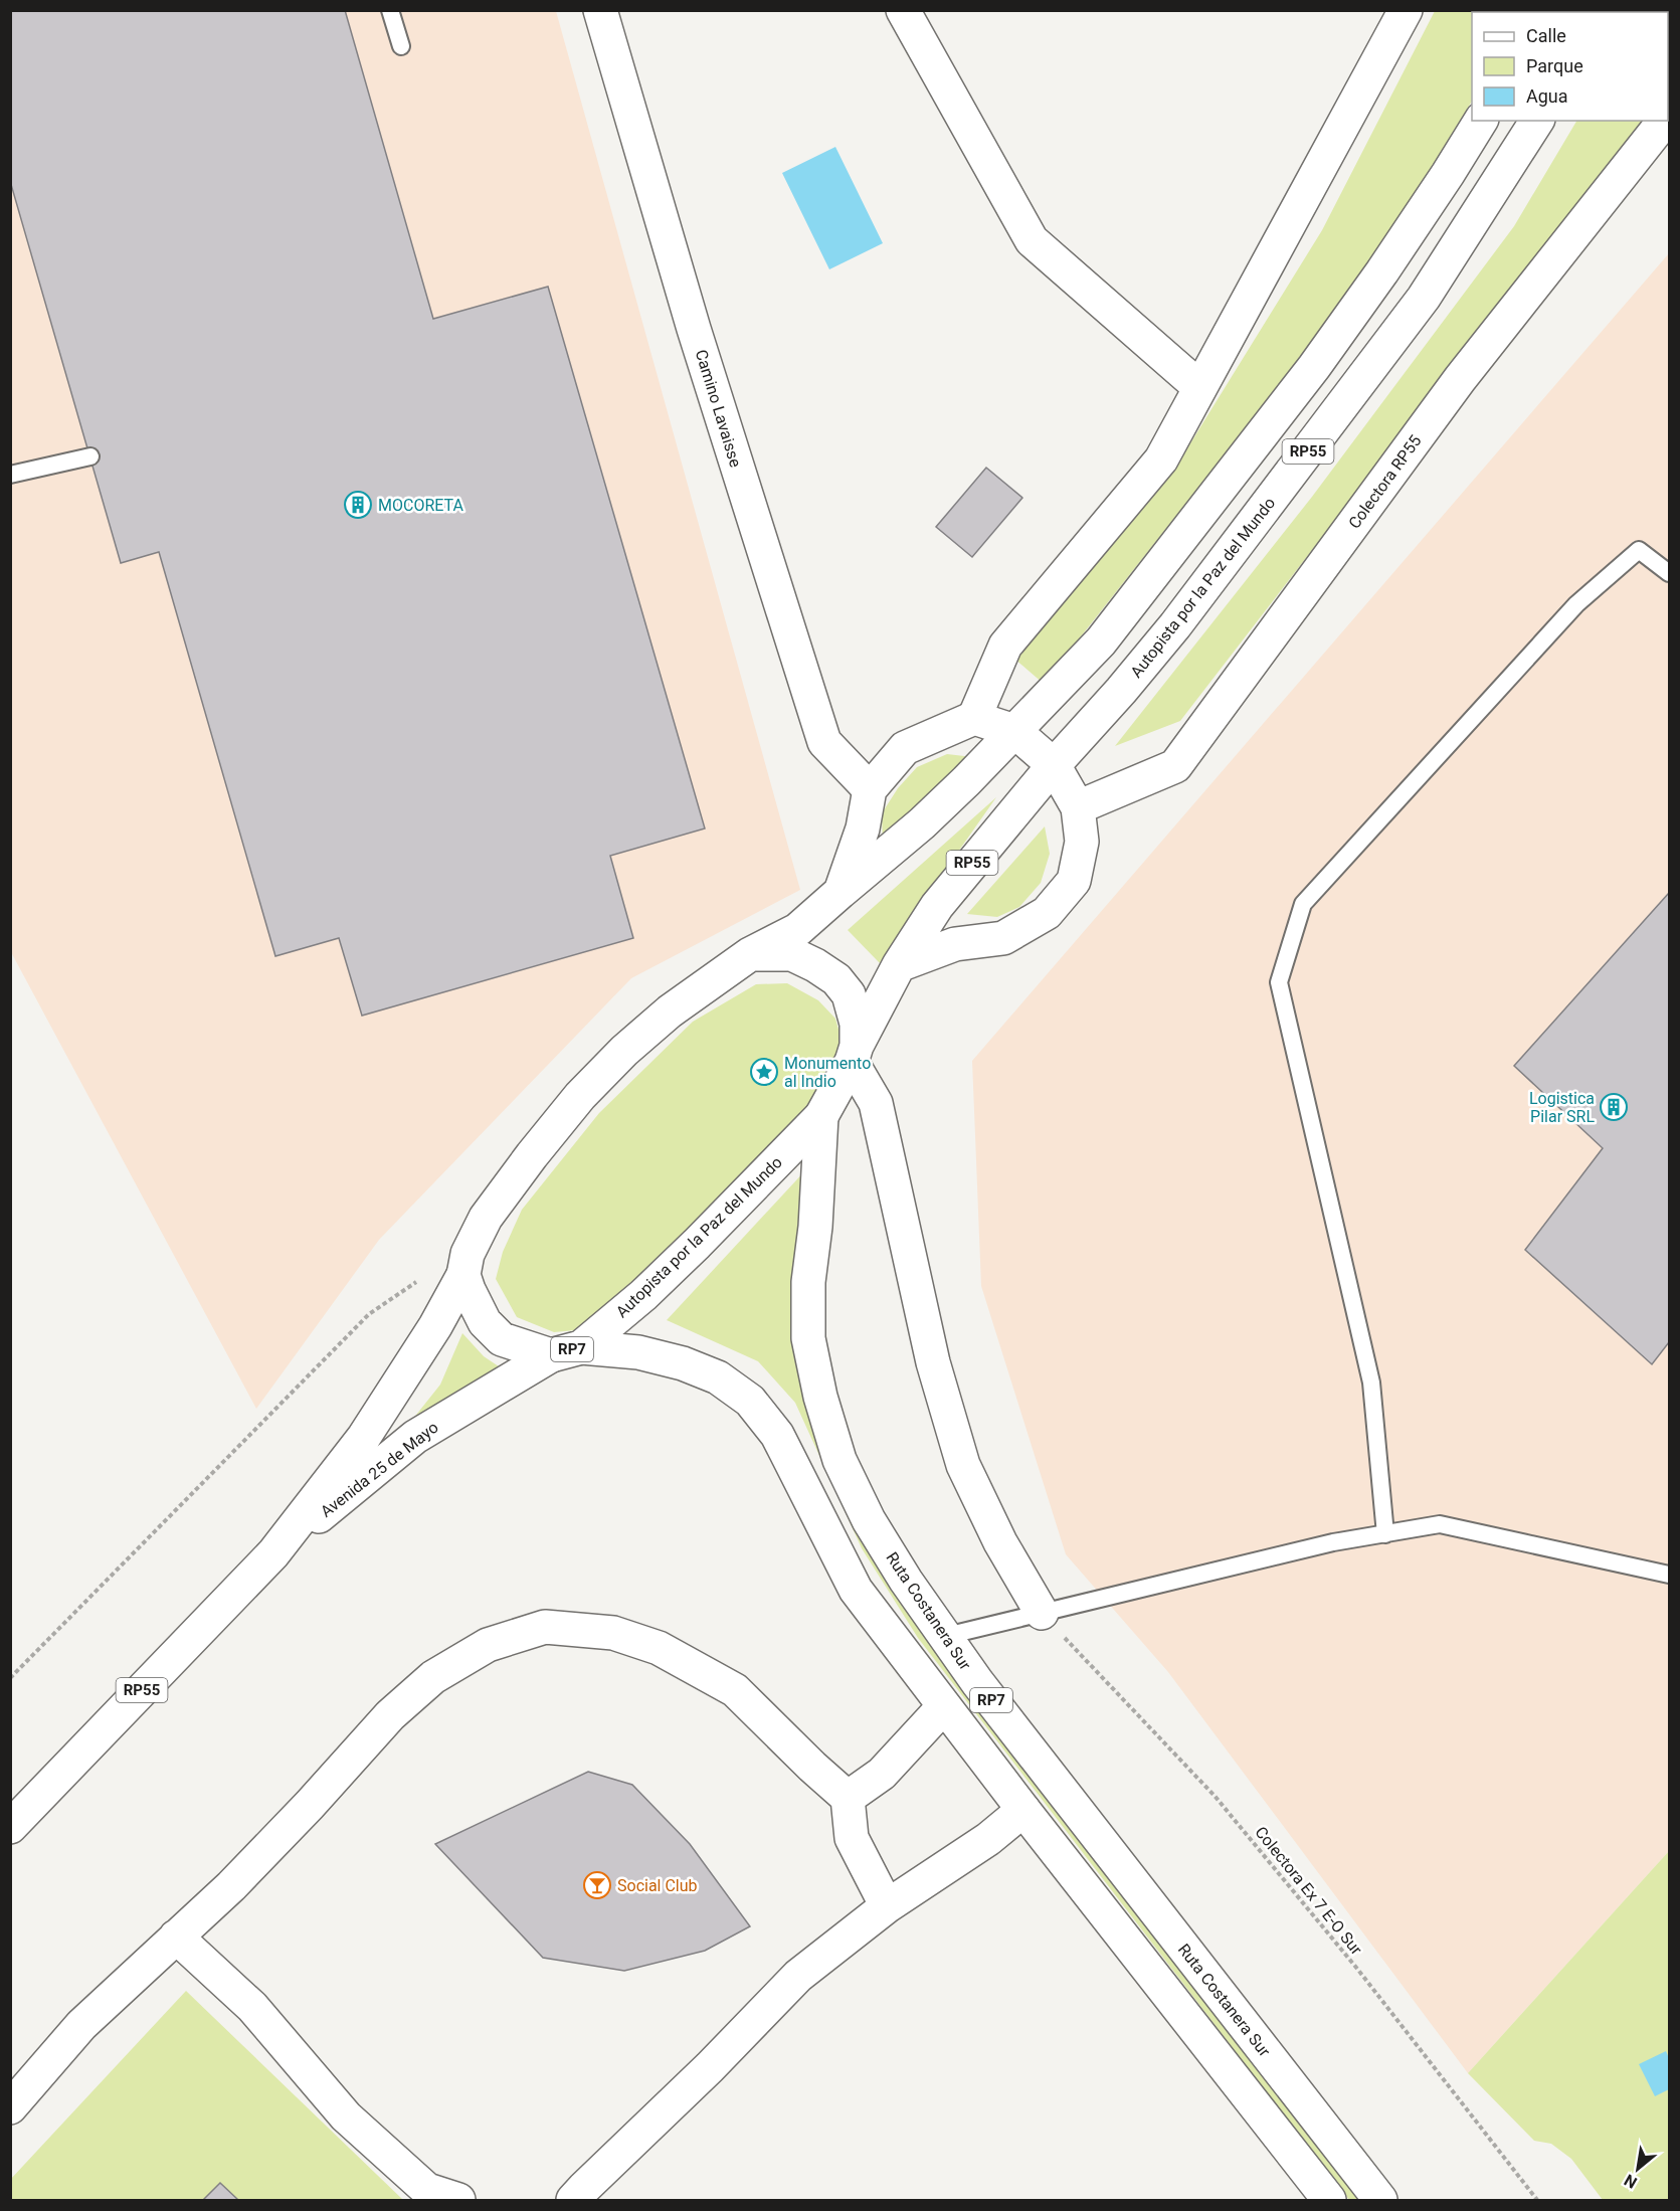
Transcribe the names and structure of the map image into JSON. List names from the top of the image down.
{
  "streets": {
    "main road": [
      "Camino Lavaisse",
      "RP55",
      "Colectora RP55",
      "Autopista por la Paz del Mundo",
      "RP7",
      "Avenida 25 de Mayo",
      "Ruta Costanera Sur"
    ],
    "path": ["Colectora Ex 7 E-O Sur"]
  },
  "crossings": [
    ["Autopista por la Paz del Mundo", "RP7"],
    ["Autopista por la Paz del Mundo", "Avenida 25 de Mayo"],
    ["Autopista por la Paz del Mundo", "Ruta Costanera Sur"],
    ["RP7", "Avenida 25 de Mayo"]
  ],
  "places": {
    "building": ["MOCORETA", "Logistica Pilar SRL"],
    "place": ["Monumento al Indio"],
    "bar": ["Social Club"]
  },
  "legend": ["Calle", "Parque", "Agua"],
  "north": "bottom left"
}
